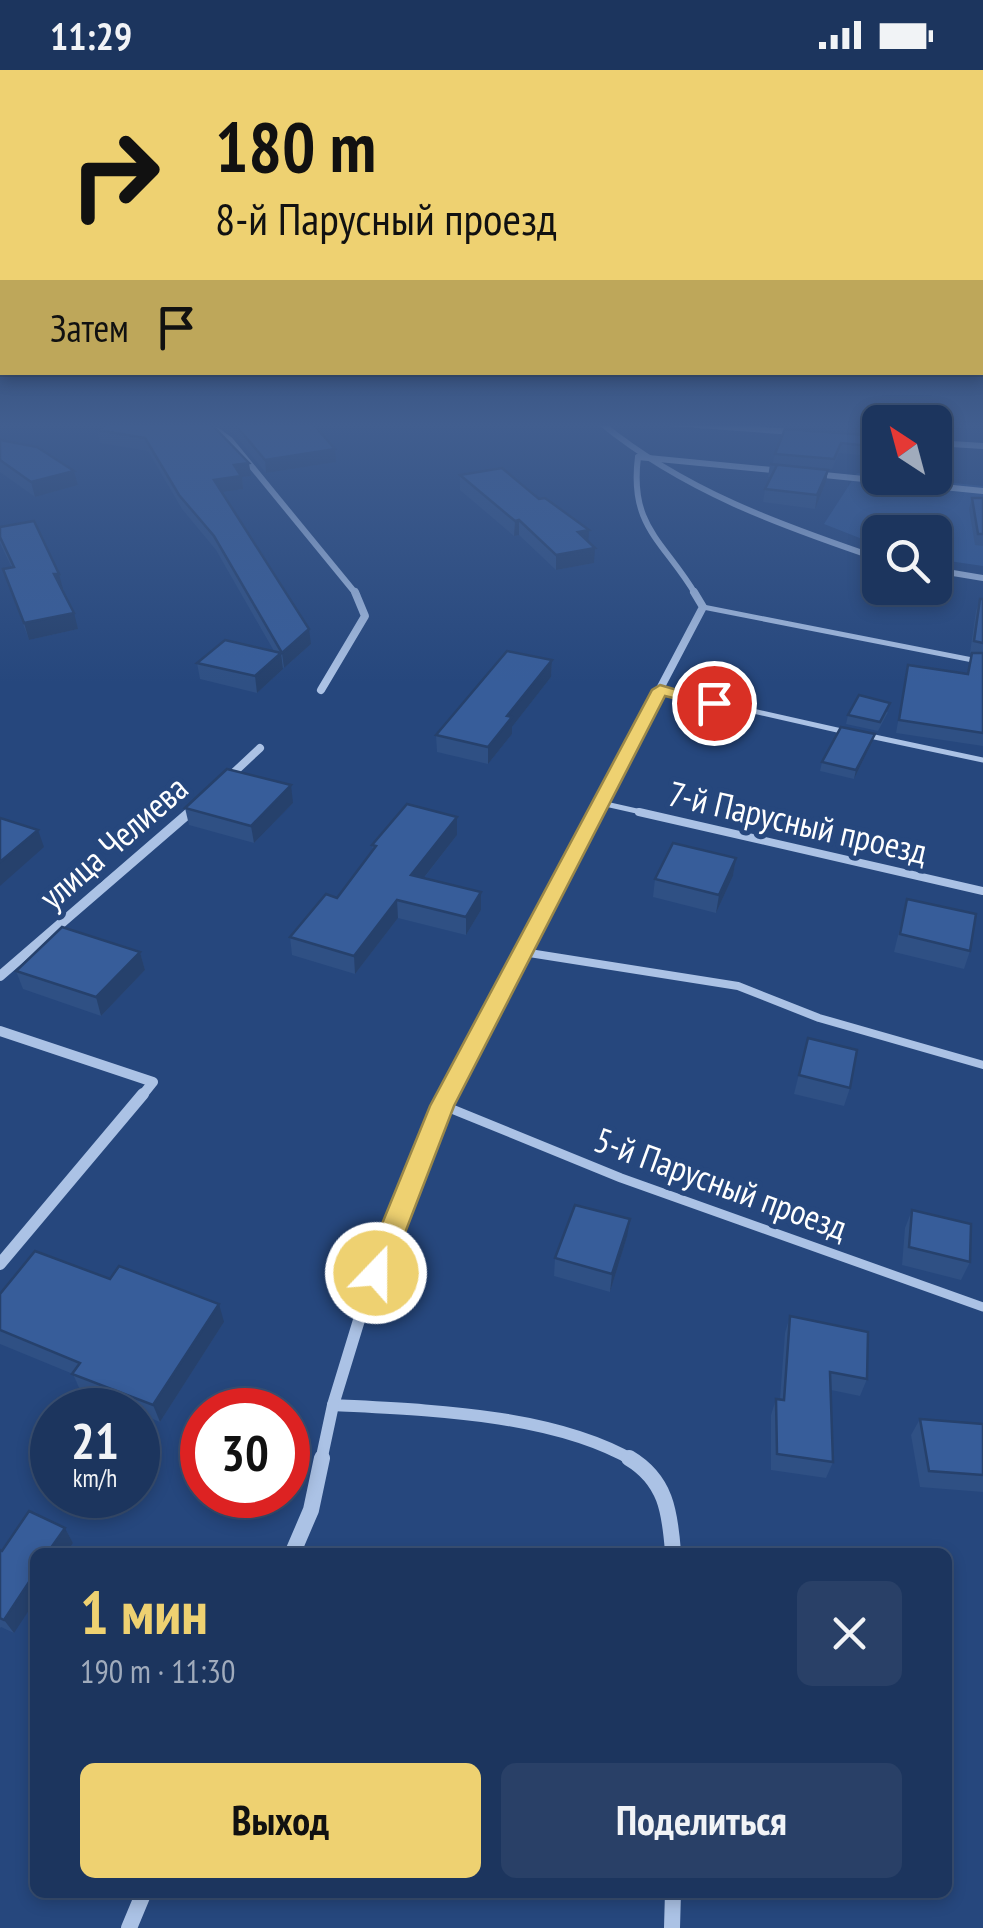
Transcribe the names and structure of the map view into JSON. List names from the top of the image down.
{
  "streets": {
    "street": ["улица Челиева"],
    "lane": ["7-й Парусный проезд", "5-й Парусный проезд"]
  },
  "north": "top left",
  "page": {
    "status": "11:29",
    "turn": ["180 m", "8-й Парусный проезд"],
    "then": "Затем",
    "speed": "21 km/h",
    "limit": "30",
    "heading": ["1 мин", "190 m · 11:30"],
    "buttons": ["Выход", "Поделиться"]
  }
}
